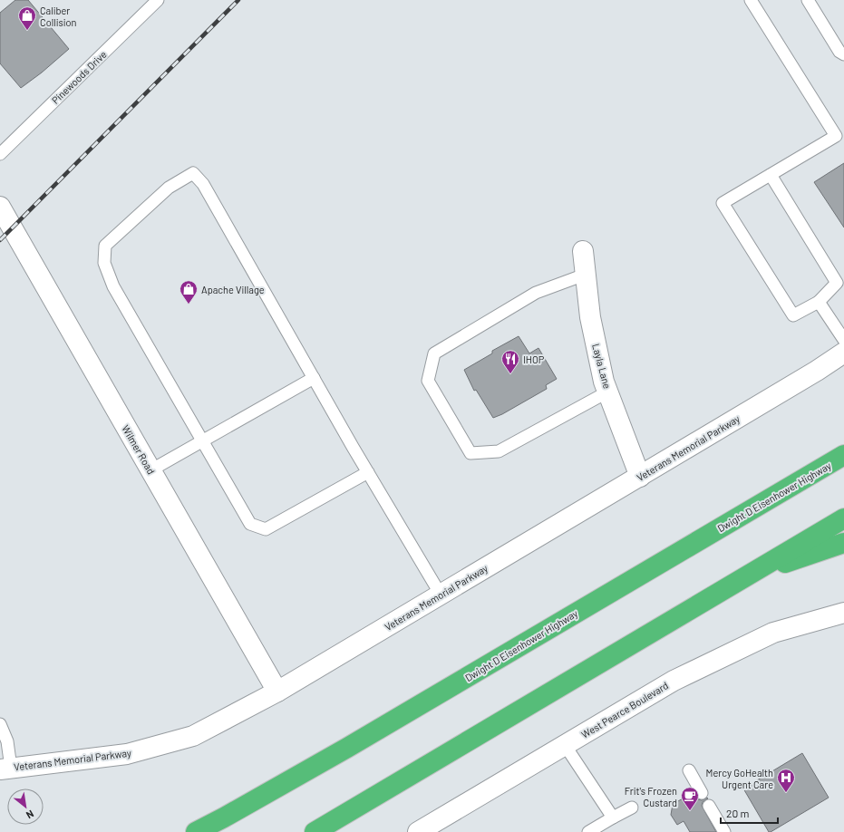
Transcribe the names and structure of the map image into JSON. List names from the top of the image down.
{
  "streets": {
    "highway": ["Dwight D Eisenhower Highway"],
    "street": [
      "Layla Lane",
      "Veterans Memorial Parkway",
      "Wilmer Road",
      "West Pearce Boulevard"
    ],
    "lane": ["Pinewoods Drive"]
  },
  "crossings": [
    ["Layla Lane", "Veterans Memorial Parkway"],
    ["Veterans Memorial Parkway", "Wilmer Road"]
  ],
  "places": {
    "shop": ["Caliber Collision", "Apache Village"],
    "restaurant": ["IHOP"],
    "hospital": ["Mercy GoHealth Urgent Care"],
    "cafe": ["Frit's Frozen Custard"]
  },
  "scale_bar": "20 m",
  "north": "bottom right"
}
